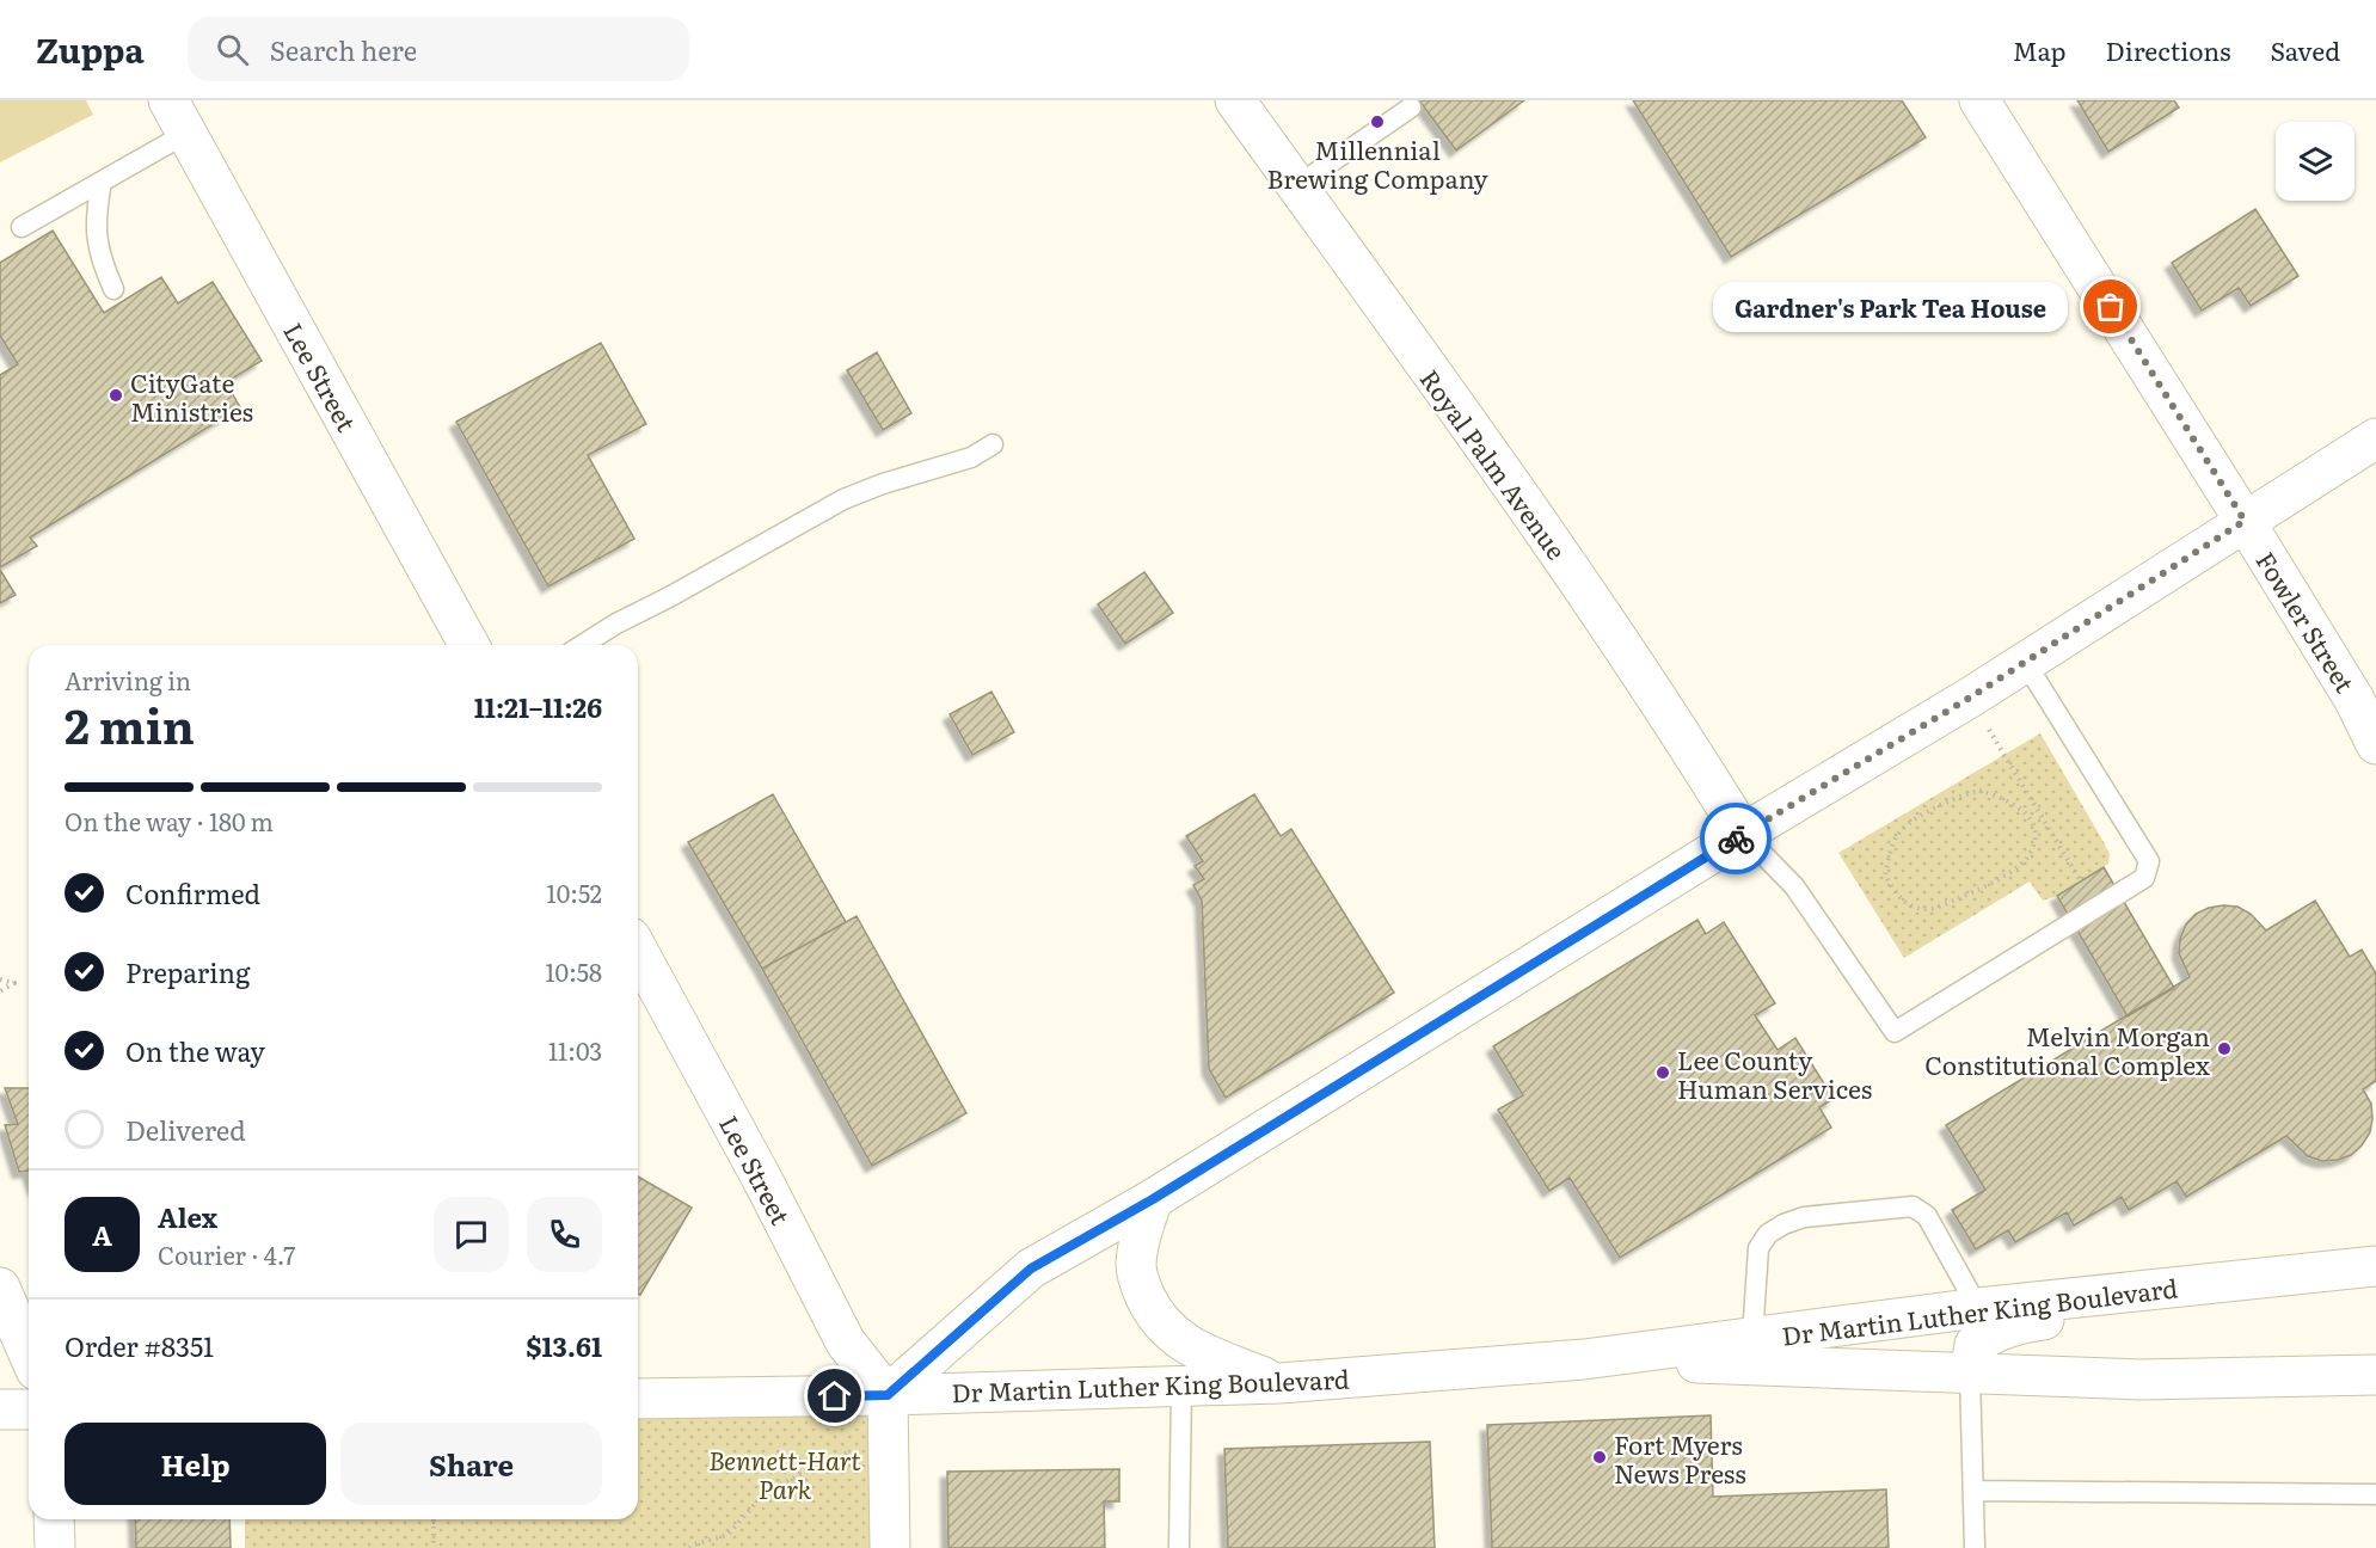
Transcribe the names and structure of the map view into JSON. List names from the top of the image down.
{
  "streets": {
    "main road": [
      "Lee Street",
      "Royal Palm Avenue",
      "Fowler Street",
      "Dr Martin Luther King Boulevard"
    ]
  },
  "crossings": [
    ["Lee Street", "Dr Martin Luther King Boulevard"]
  ],
  "parks": ["Bennett-Hart Park"],
  "places": [
    "Millennial Brewing Company",
    "Gardner's Park Tea House",
    "CityGate Ministries",
    "Melvin Morgan Constitutional Complex",
    "Lee County Human Services",
    "Fort Myers News Press"
  ],
  "page": {
    "header": "Zuppa",
    "search": "Search here",
    "nav": ["Map", "Directions", "Saved"],
    "bubble": "Gardner's Park Tea House",
    "heading": ["2 min", "Arriving in", "11:21–11:26"],
    "panel": [
      "Alex",
      "Courier · 4.7",
      "Order #8351",
      "$13.61"
    ],
    "bar": "On the way · 180 m",
    "list": [
      ["Confirmed", "10:52"],
      ["Preparing", "10:58"],
      ["On the way", "11:03"],
      "Delivered"
    ],
    "round": "A",
    "buttons": ["Help", "Share"]
  }
}
